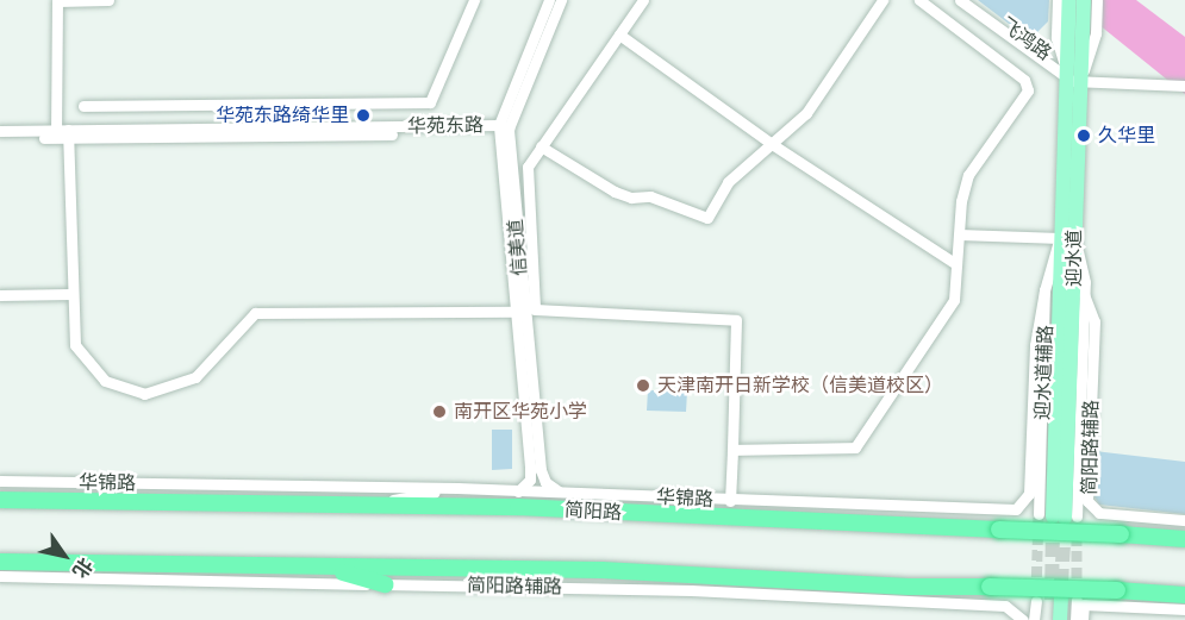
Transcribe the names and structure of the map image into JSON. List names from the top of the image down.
{
  "streets": {
    "highway": ["简阳路"],
    "main road": ["迎水道"],
    "street": [
      "飞鸿路",
      "华苑东路",
      "信美道",
      "迎水道辅路",
      "简阳路辅路",
      "华锦路"
    ]
  },
  "crossings": [
    ["飞鸿路", "迎水道"],
    ["华苑东路", "信美道"],
    ["信美道", "华锦路"],
    ["迎水道", "迎水道辅路"],
    ["迎水道辅路", "简阳路辅路"],
    ["迎水道辅路", "华锦路"]
  ],
  "places": [
    "华苑东路绮华里",
    "久华里",
    "天津南开日新学校（信美道校区）",
    "南开区华苑小学"
  ],
  "north": "bottom right"
}
